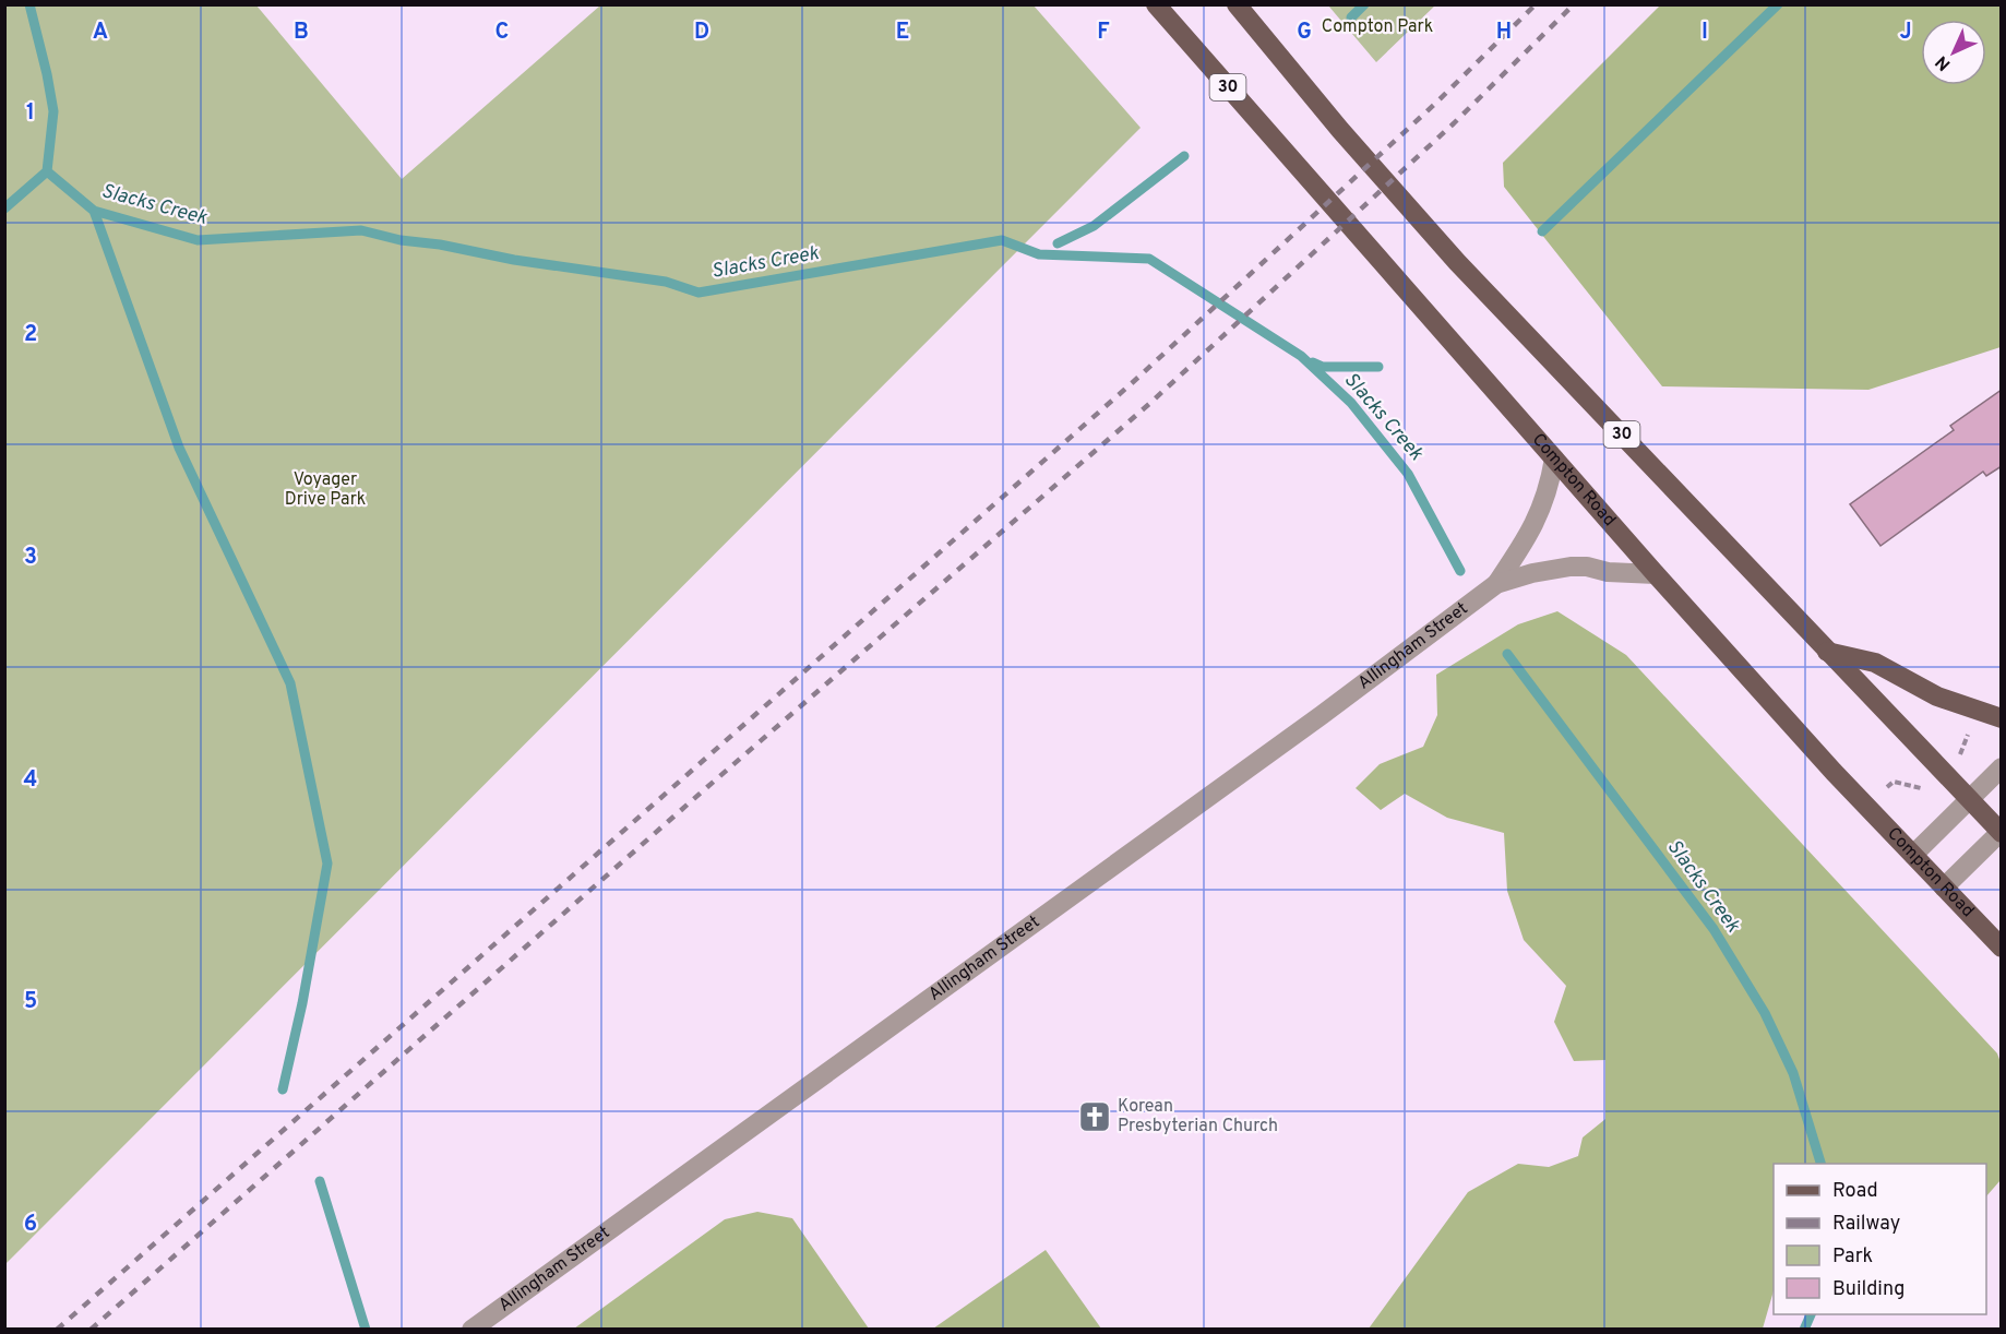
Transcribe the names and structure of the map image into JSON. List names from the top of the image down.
{
  "streets": {
    "main road": ["30", "Compton Road"],
    "street": ["Allingham Street"]
  },
  "crossings": [
    ["Compton Road", "Allingham Street"]
  ],
  "water": ["Slacks Creek"],
  "parks": ["Compton Park", "Voyager Drive Park"],
  "places": {
    "church": ["Korean Presbyterian Church"]
  },
  "legend": [
    "Road",
    "Railway",
    "Park",
    "Building"
  ],
  "north": "bottom left",
  "grid": {
    "columns": [
      "A",
      "B",
      "C",
      "D",
      "E",
      "F",
      "G",
      "H",
      "I",
      "J"
    ],
    "rows": [
      "1",
      "2",
      "3",
      "4",
      "5",
      "6"
    ]
  }
}
